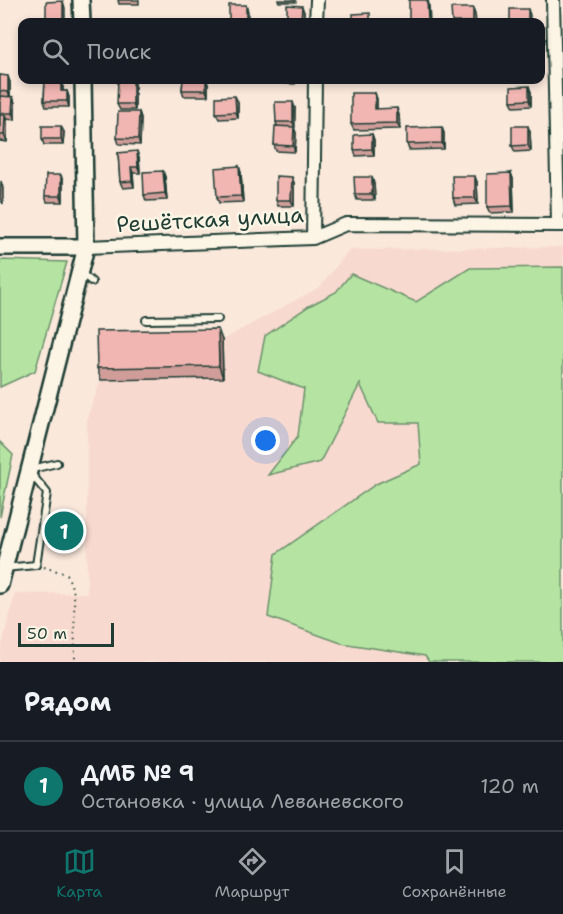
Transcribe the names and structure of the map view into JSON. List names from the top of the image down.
{
  "streets": {
    "street": ["Решётская улица"]
  },
  "scale_bar": "50 m",
  "page": {
    "search": "Поиск",
    "pins": "1",
    "scale": "50 m",
    "heading": "Рядом",
    "list": [
      {
        "mark": "1",
        "name": "ДМБ № 9",
        "note": "Остановка · улица Леваневского",
        "value": "120 m"
      }
    ],
    "nav": ["Карта", "Маршрут", "Сохранённые"]
  }
}
